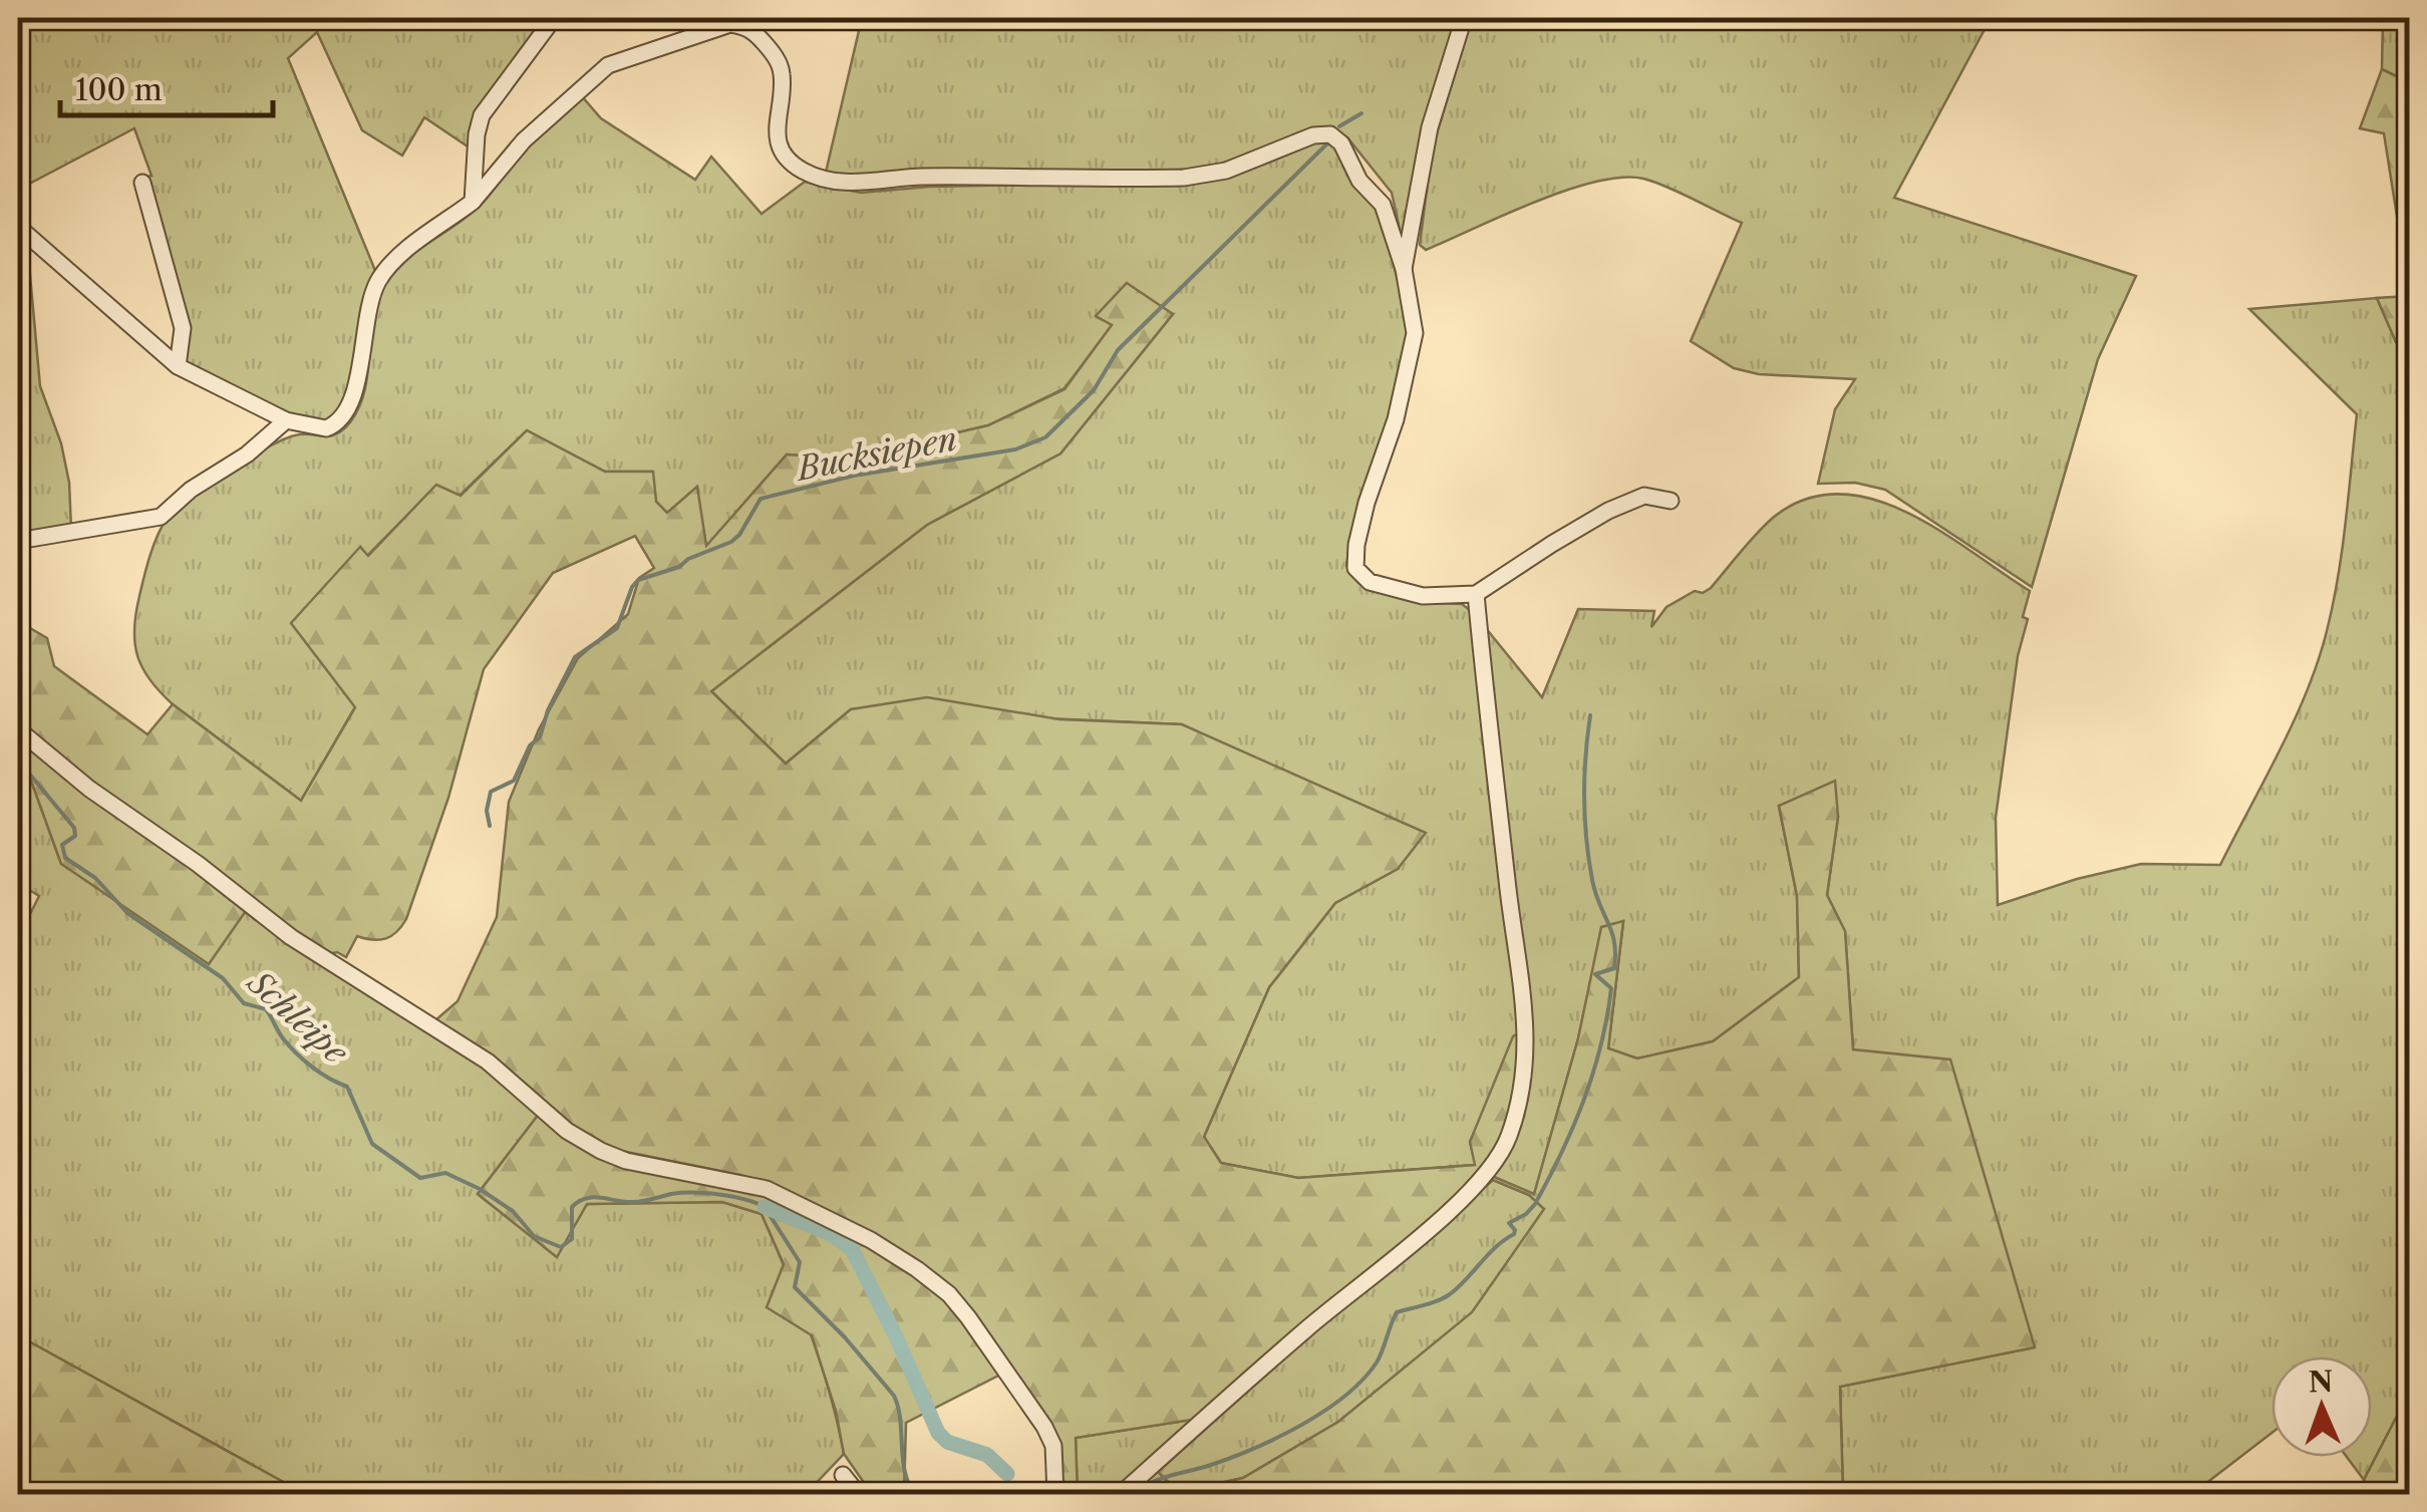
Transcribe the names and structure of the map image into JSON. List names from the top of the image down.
{
  "water": ["Bucksiepen", "Schleipe"],
  "scale_bar": "100 m",
  "north": "top"
}
